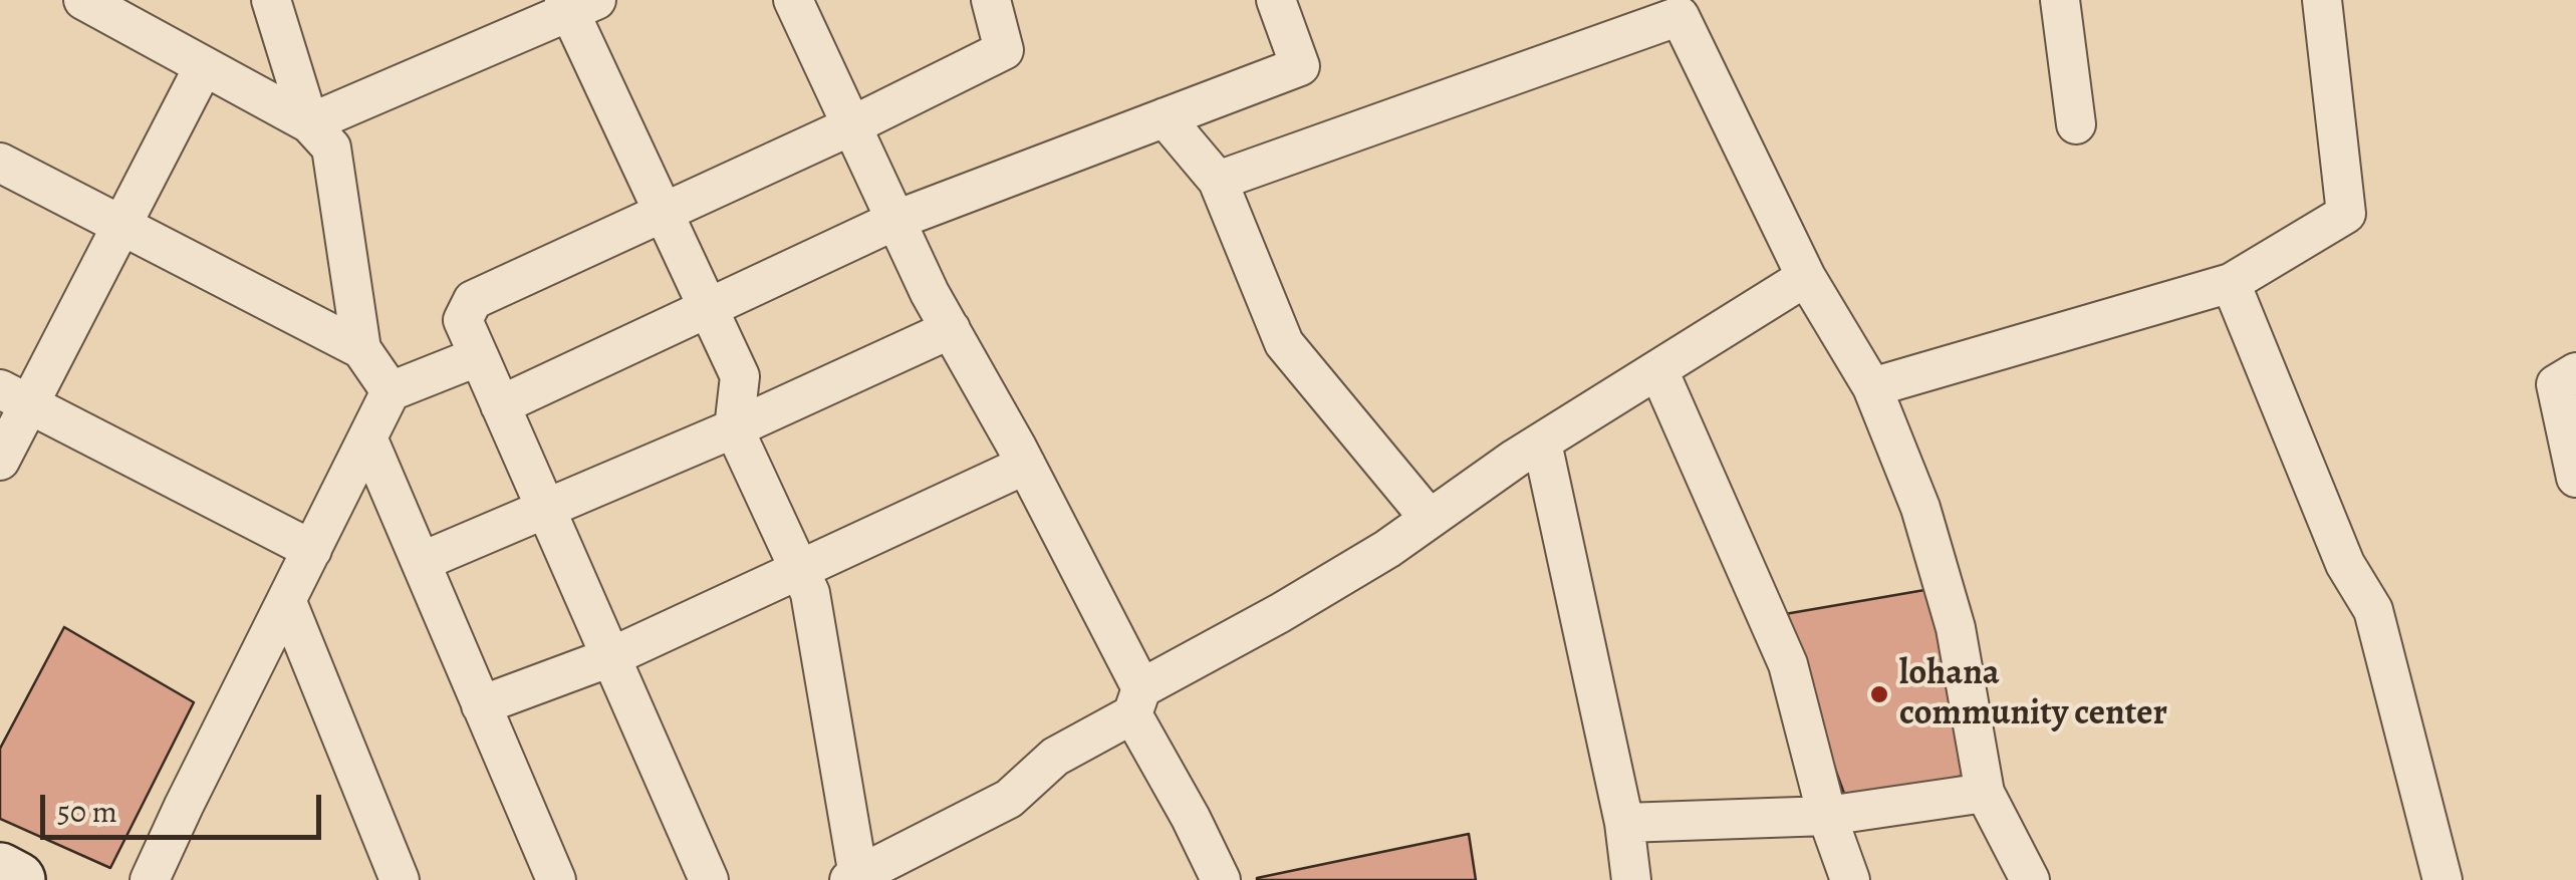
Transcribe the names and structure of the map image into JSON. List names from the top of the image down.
{
  "places": ["lohana community center"],
  "scale_bar": "50 m"
}
